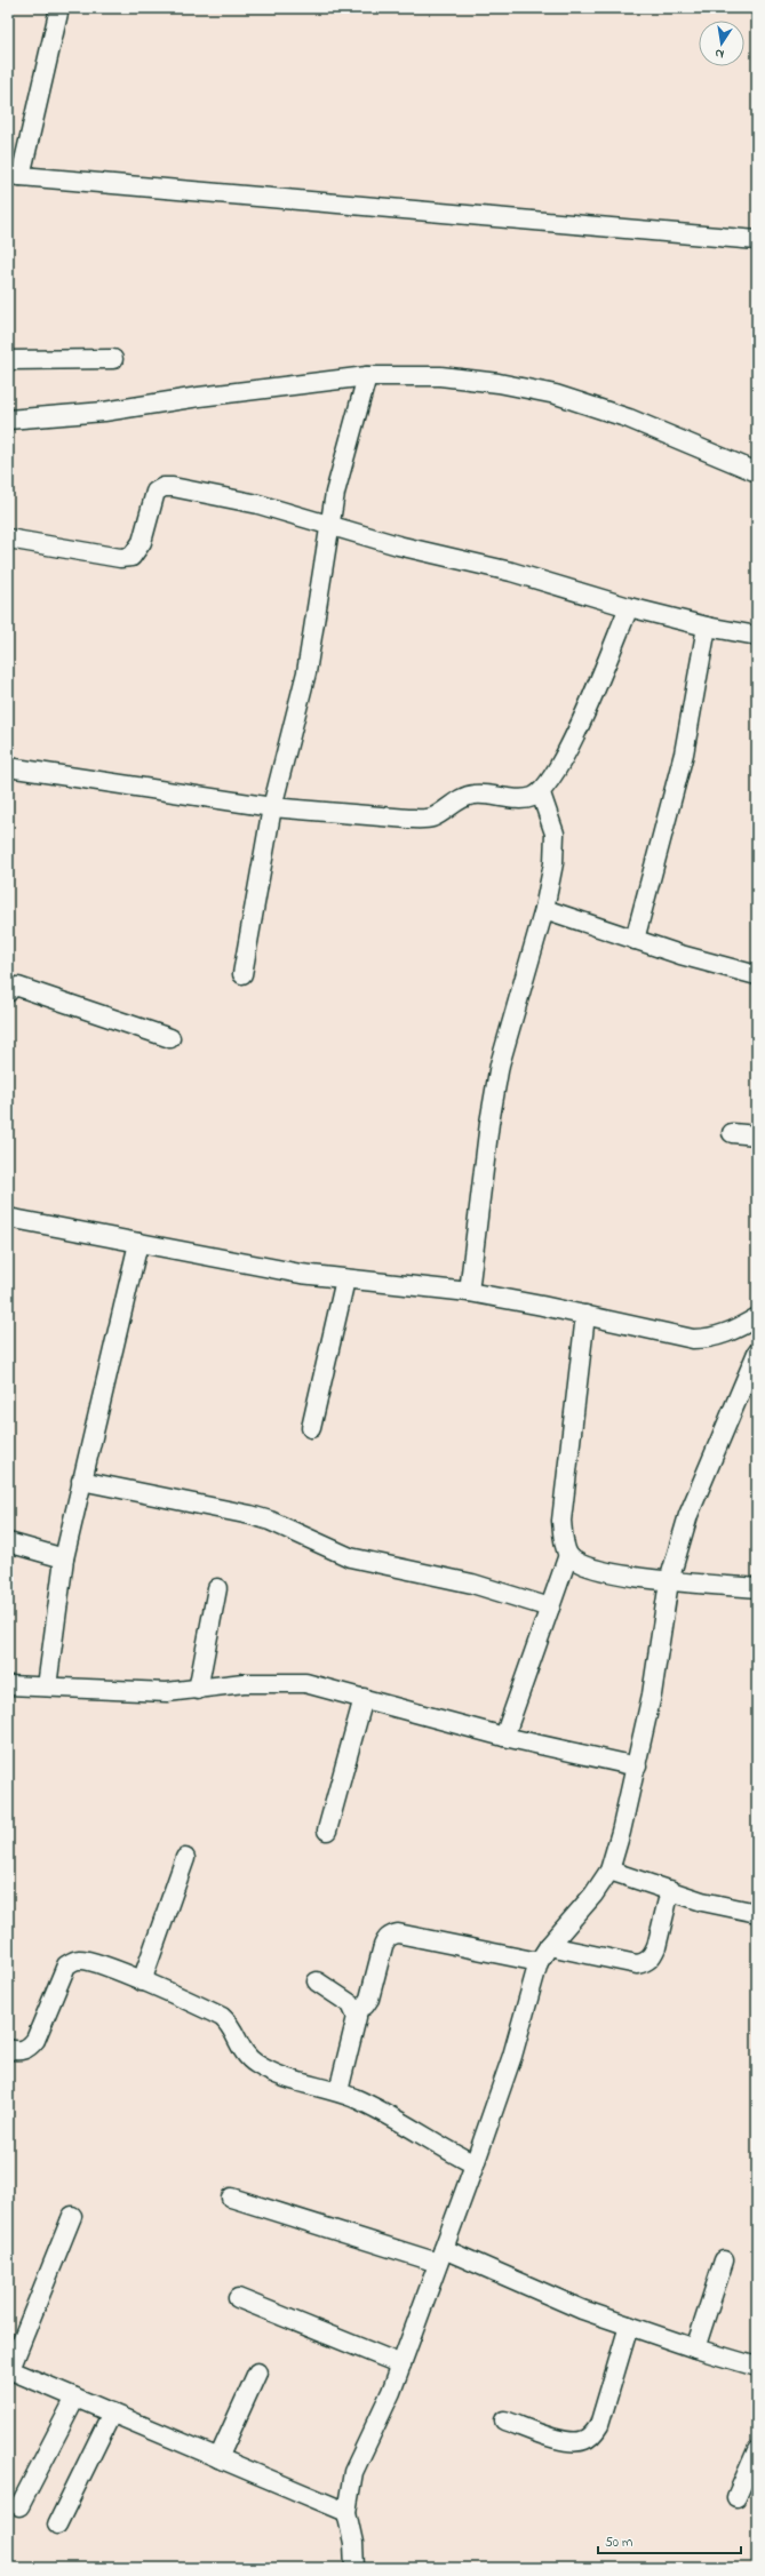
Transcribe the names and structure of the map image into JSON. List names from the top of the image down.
{
  "scale_bar": "50 m",
  "north": "bottom"
}
